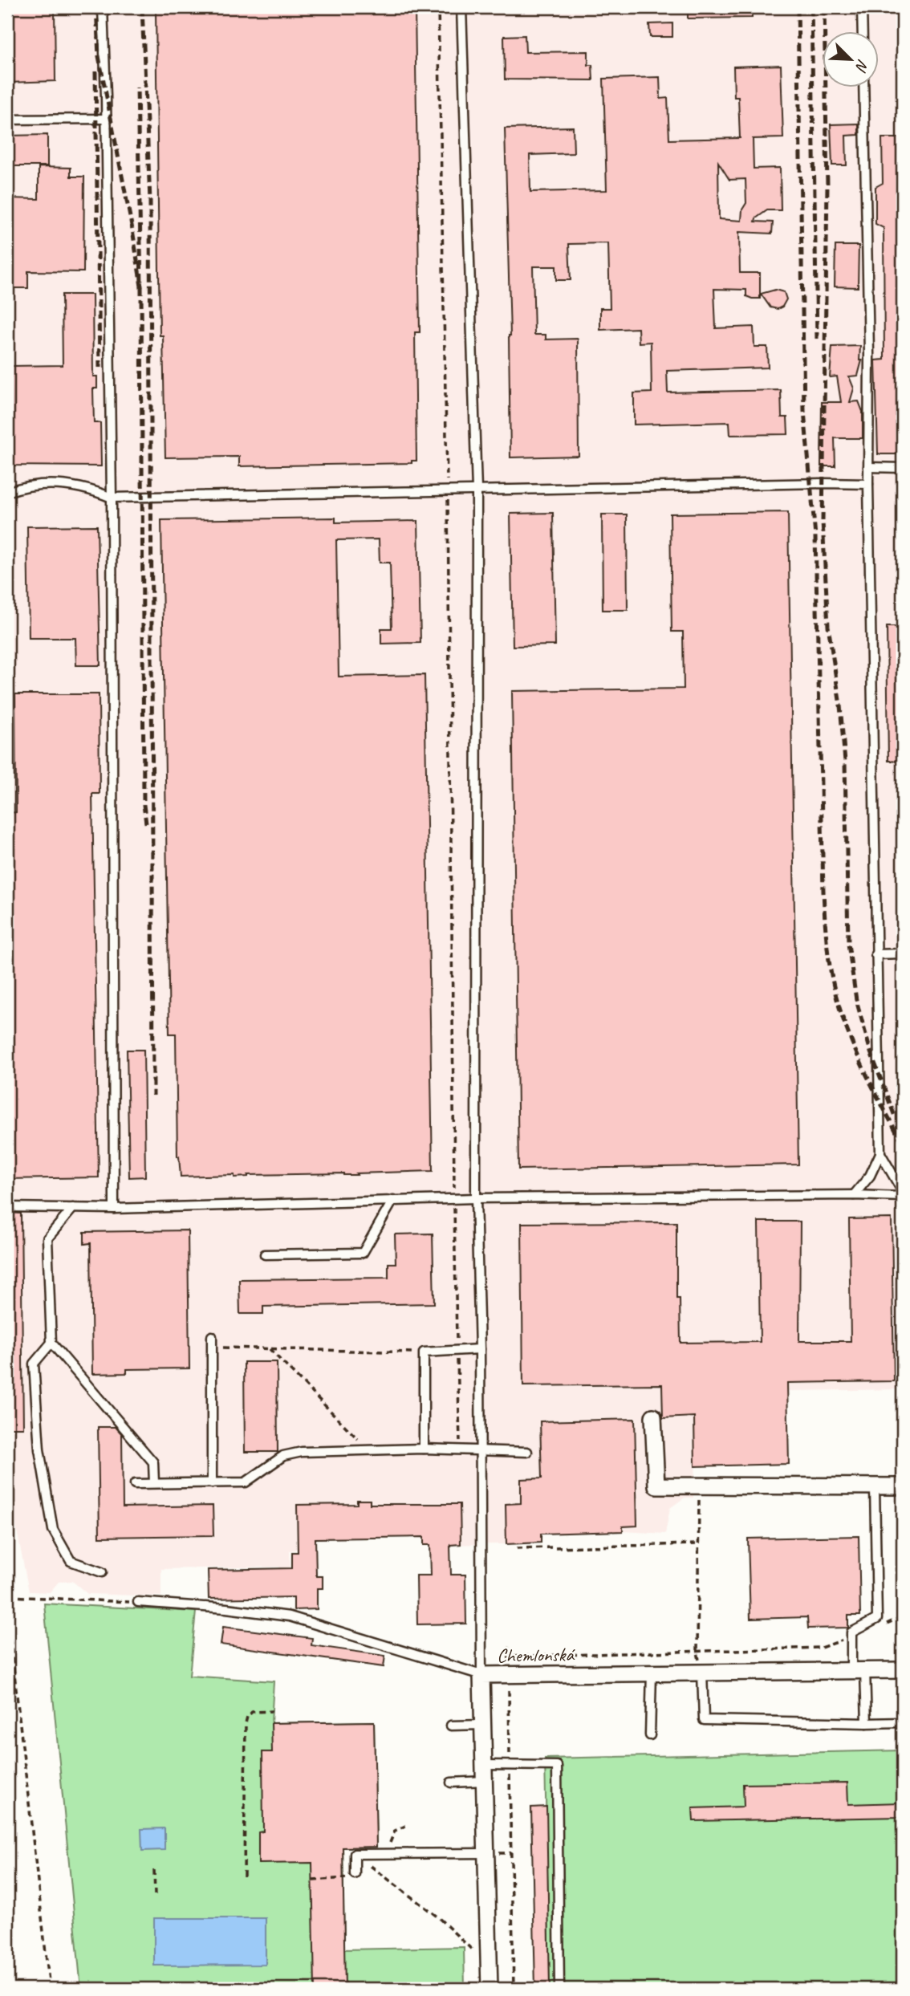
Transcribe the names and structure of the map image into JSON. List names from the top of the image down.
{
  "streets": {
    "street": ["Chemlonská"]
  },
  "north": "bottom right"
}
